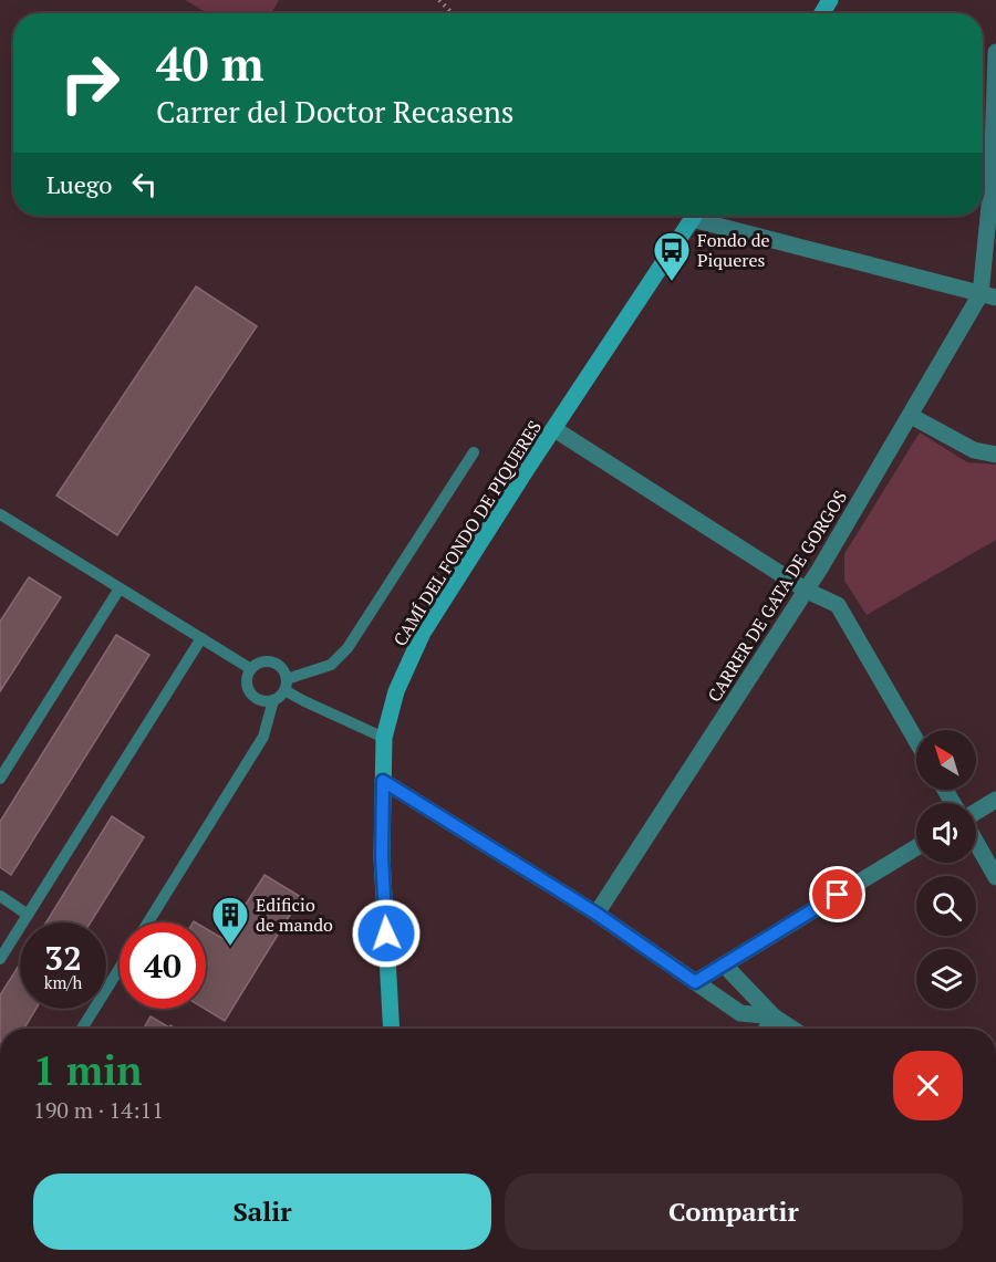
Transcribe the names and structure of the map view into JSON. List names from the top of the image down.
{
  "streets": {
    "street": ["CAMÍ DEL FONDO DE PIQUERES", "CARRER DE GATA DE GORGOS"]
  },
  "places": {
    "bus stop": ["Fondo de Piqueres"],
    "building": ["Edificio de mando"]
  },
  "north": "top left",
  "page": {
    "turn": ["40 m", "Carrer del Doctor Recasens"],
    "then": "Luego",
    "speed": "32 km/h",
    "limit": "40",
    "heading": ["1 min", "190 m · 14:11"],
    "buttons": ["Salir", "Compartir"]
  }
}
